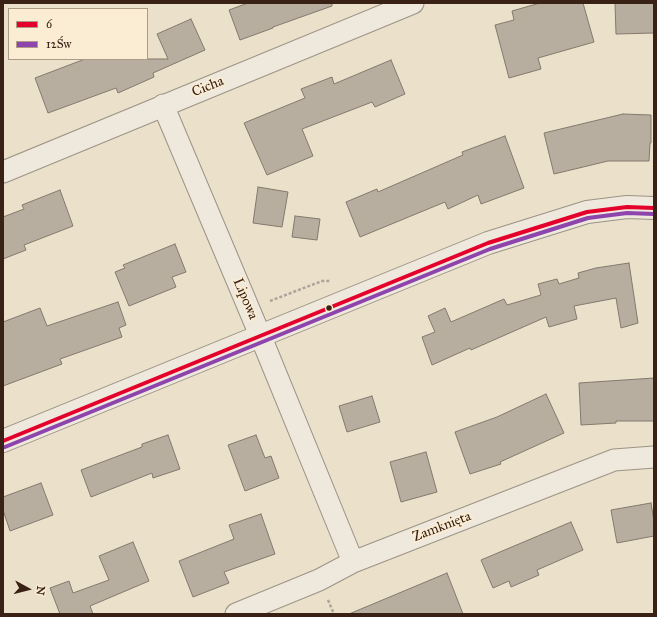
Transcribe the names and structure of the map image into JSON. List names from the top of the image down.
{
  "streets": {
    "street": ["Cicha", "Lipowa", "Zamknięta"]
  },
  "crossings": [
    ["Cicha", "Lipowa"],
    ["Lipowa", "Zamknięta"]
  ],
  "lines": ["transit line 6", "transit line 12Św"],
  "legend": ["6", "12Św"],
  "north": "right"
}
